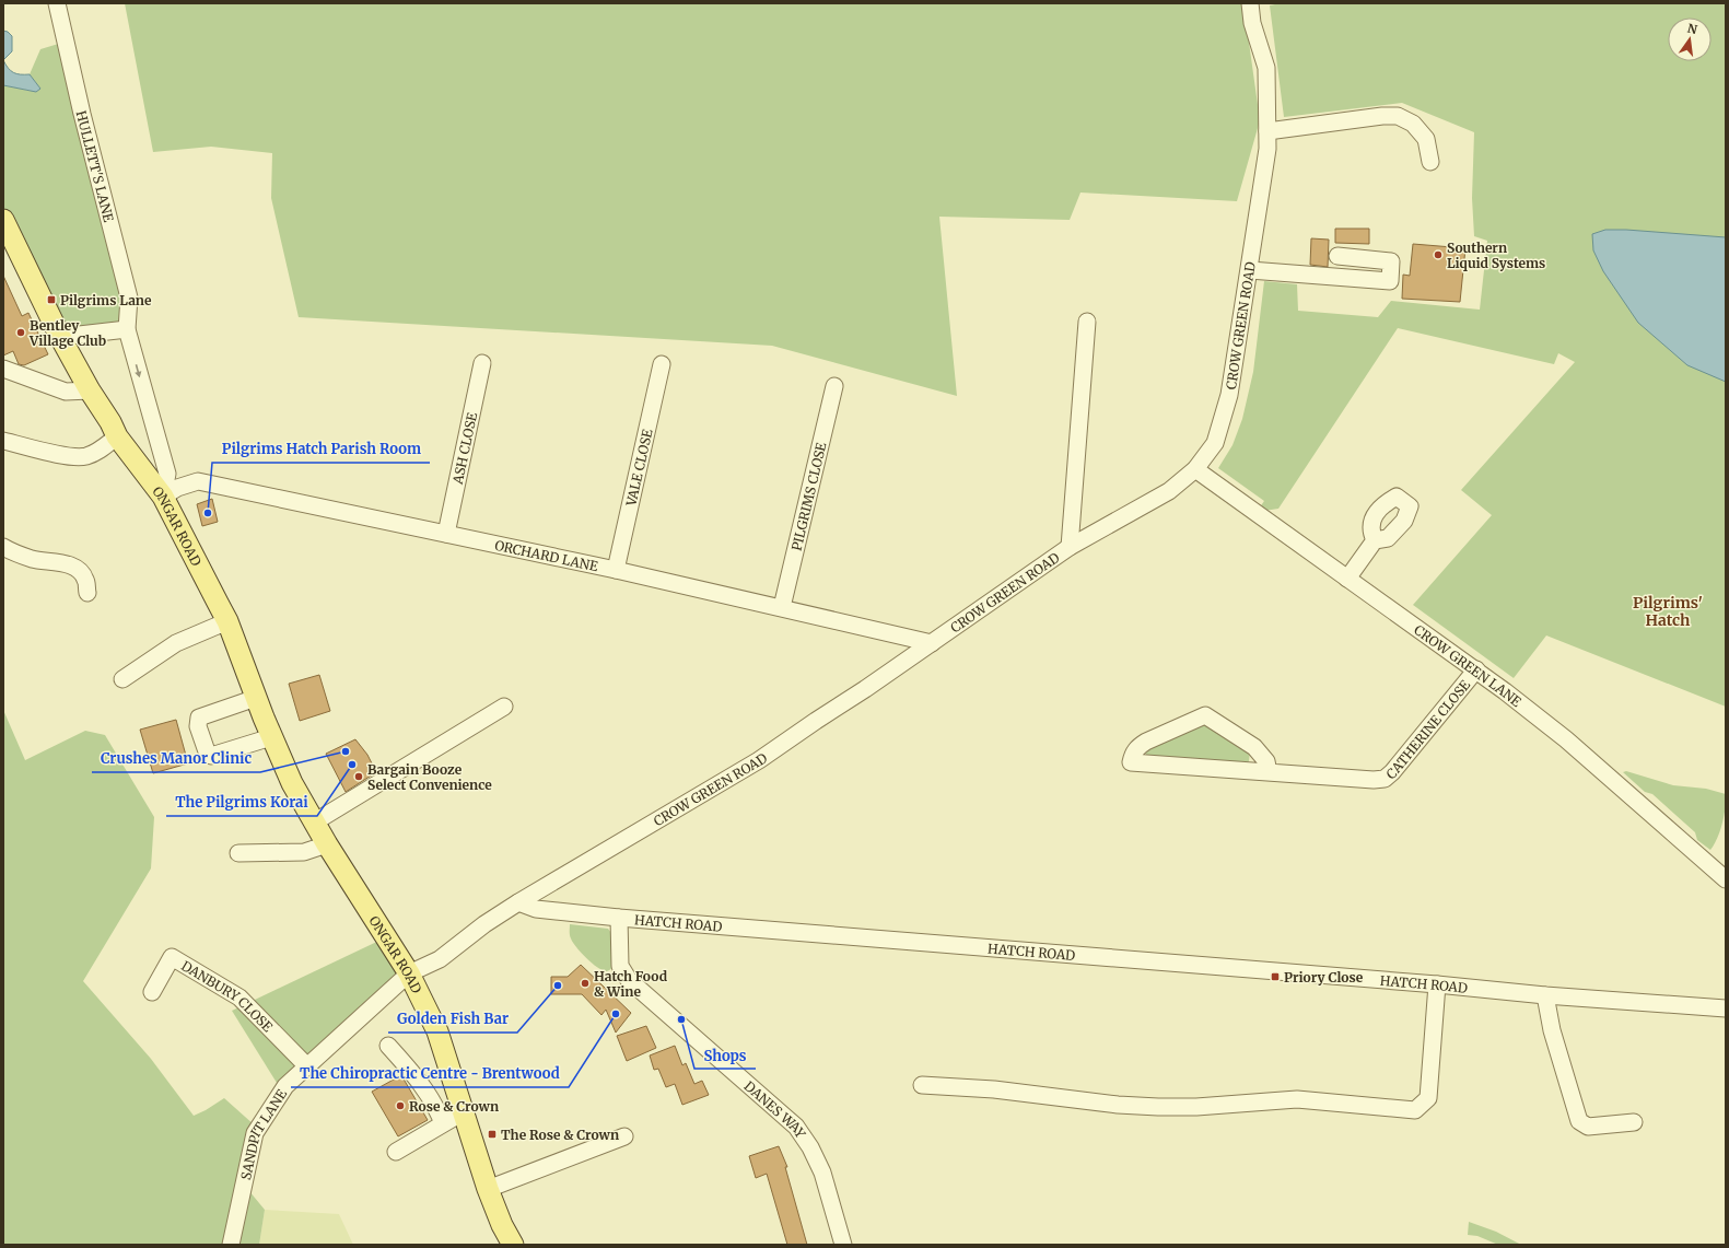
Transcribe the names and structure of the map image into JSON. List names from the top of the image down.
{
  "streets": {
    "main road": ["ONGAR ROAD"],
    "street": [
      "HULLETT'S LANE",
      "CROW GREEN ROAD",
      "ASH CLOSE",
      "VALE CLOSE",
      "PILGRIMS CLOSE",
      "ORCHARD LANE",
      "CROW GREEN LANE",
      "CATHERINE CLOSE",
      "HATCH ROAD",
      "DANBURY CLOSE",
      "DANES WAY",
      "SANDPIT LANE"
    ]
  },
  "crossings": [
    ["HULLETT'S LANE", "ONGAR ROAD"],
    ["HULLETT'S LANE", "ORCHARD LANE"],
    ["CROW GREEN ROAD", "ONGAR ROAD"],
    ["CROW GREEN ROAD", "ORCHARD LANE"],
    ["CROW GREEN ROAD", "CROW GREEN LANE"],
    ["CROW GREEN ROAD", "HATCH ROAD"],
    ["CROW GREEN ROAD", "SANDPIT LANE"],
    ["ASH CLOSE", "ORCHARD LANE"],
    ["VALE CLOSE", "ORCHARD LANE"],
    ["PILGRIMS CLOSE", "ORCHARD LANE"],
    ["ONGAR ROAD", "ORCHARD LANE"],
    ["ONGAR ROAD", "SANDPIT LANE"],
    ["CROW GREEN LANE", "CATHERINE CLOSE"],
    ["HATCH ROAD", "DANES WAY"],
    ["DANBURY CLOSE", "SANDPIT LANE"]
  ],
  "districts": ["Pilgrims' Hatch"],
  "places": {
    "other": [
      "Southern Liquid Systems",
      "Bentley Village Club",
      "Pilgrims Hatch Parish Room",
      "Crushes Manor Clinic",
      "The Pilgrims Korai",
      "Bargain Booze Select Convenience",
      "Hatch Food & Wine",
      "Golden Fish Bar",
      "The Chiropractic Centre - Brentwood",
      "Shops",
      "Rose & Crown"
    ],
    "transit": ["Pilgrims Lane", "Priory Close", "The Rose & Crown"]
  },
  "north": "top"
}
